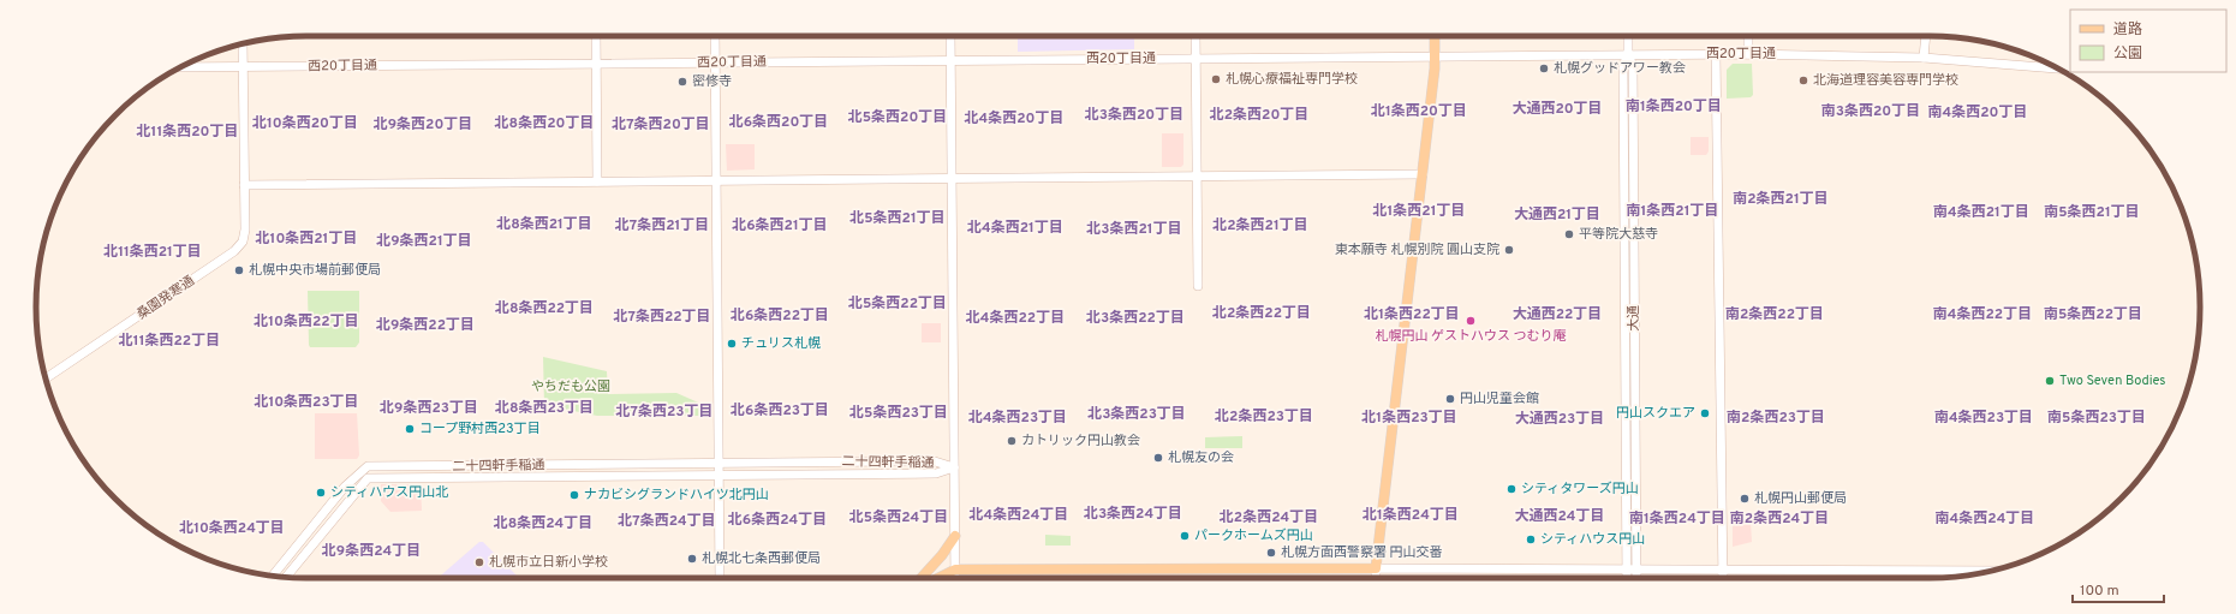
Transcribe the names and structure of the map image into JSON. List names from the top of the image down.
{
  "streets": {
    "street": [
      "西20丁目通",
      "桑園発寒通",
      "大通",
      "二十四軒手稲通"
    ]
  },
  "crossings": [
    ["西20丁目通", "桑園発寒通"],
    ["西20丁目通", "大通"]
  ],
  "districts": [
    "南1条西20丁目",
    "大通西20丁目",
    "北1条西20丁目",
    "南3条西20丁目",
    "南4条西20丁目",
    "北3条西20丁目",
    "北2条西20丁目",
    "北5条西20丁目",
    "北4条西20丁目",
    "北6条西20丁目",
    "北10条西20丁目",
    "北8条西20丁目",
    "北9条西20丁目",
    "北7条西20丁目",
    "北11条西20丁目",
    "南2条西21丁目",
    "北1条西21丁目",
    "南1条西21丁目",
    "南4条西21丁目",
    "南5条西21丁目",
    "大通西21丁目",
    "北5条西21丁目",
    "北8条西21丁目",
    "北7条西21丁目",
    "北6条西21丁目",
    "北2条西21丁目",
    "北4条西21丁目",
    "北3条西21丁目",
    "北10条西21丁目",
    "北9条西21丁目",
    "北11条西21丁目",
    "北5条西22丁目",
    "北8条西22丁目",
    "北2条西22丁目",
    "北1条西22丁目",
    "大通西22丁目",
    "南2条西22丁目",
    "南4条西22丁目",
    "南5条西22丁目",
    "北6条西22丁目",
    "北7条西22丁目",
    "北4条西22丁目",
    "北3条西22丁目",
    "北10条西22丁目",
    "北9条西22丁目",
    "北11条西22丁目",
    "北10条西23丁目",
    "北9条西23丁目",
    "北8条西23丁目",
    "北6条西23丁目",
    "北7条西23丁目",
    "北5条西23丁目",
    "北3条西23丁目",
    "北2条西23丁目",
    "北4条西23丁目",
    "北1条西23丁目",
    "南2条西23丁目",
    "南4条西23丁目",
    "南5条西23丁目",
    "大通西23丁目",
    "北3条西24丁目",
    "北4条西24丁目",
    "北1条西24丁目",
    "大通西24丁目",
    "北5条西24丁目",
    "北2条西24丁目",
    "南1条西24丁目",
    "南2条西24丁目",
    "南4条西24丁目",
    "北6条西24丁目",
    "北7条西24丁目",
    "北8条西24丁目",
    "北10条西24丁目",
    "北9条西24丁目"
  ],
  "parks": ["やちだも公園"],
  "places": [
    "札幌グッドアワー教会",
    "札幌心療福祉専門学校",
    "北海道理容美容専門学校",
    "密修寺",
    "平等院大慈寺",
    "東本願寺 札幌別院 圓山支院",
    "札幌中央市場前郵便局",
    "札幌円山 ゲストハウス つむり庵",
    "チュリス札幌",
    "Two Seven Bodies",
    "円山児童会館",
    "円山スクエア",
    "コープ野村西23丁目",
    "カトリック円山教会",
    "札幌友の会",
    "シティタワーズ円山",
    "シティハウス円山北",
    "ナカビシグランドハイツ北円山",
    "札幌円山郵便局",
    "パークホームズ円山",
    "シティハウス円山",
    "札幌方面西警察署 円山交番",
    "札幌北七条西郵便局",
    "札幌市立日新小学校"
  ],
  "legend": ["道路", "公園"],
  "scale_bar": "100 m"
}
